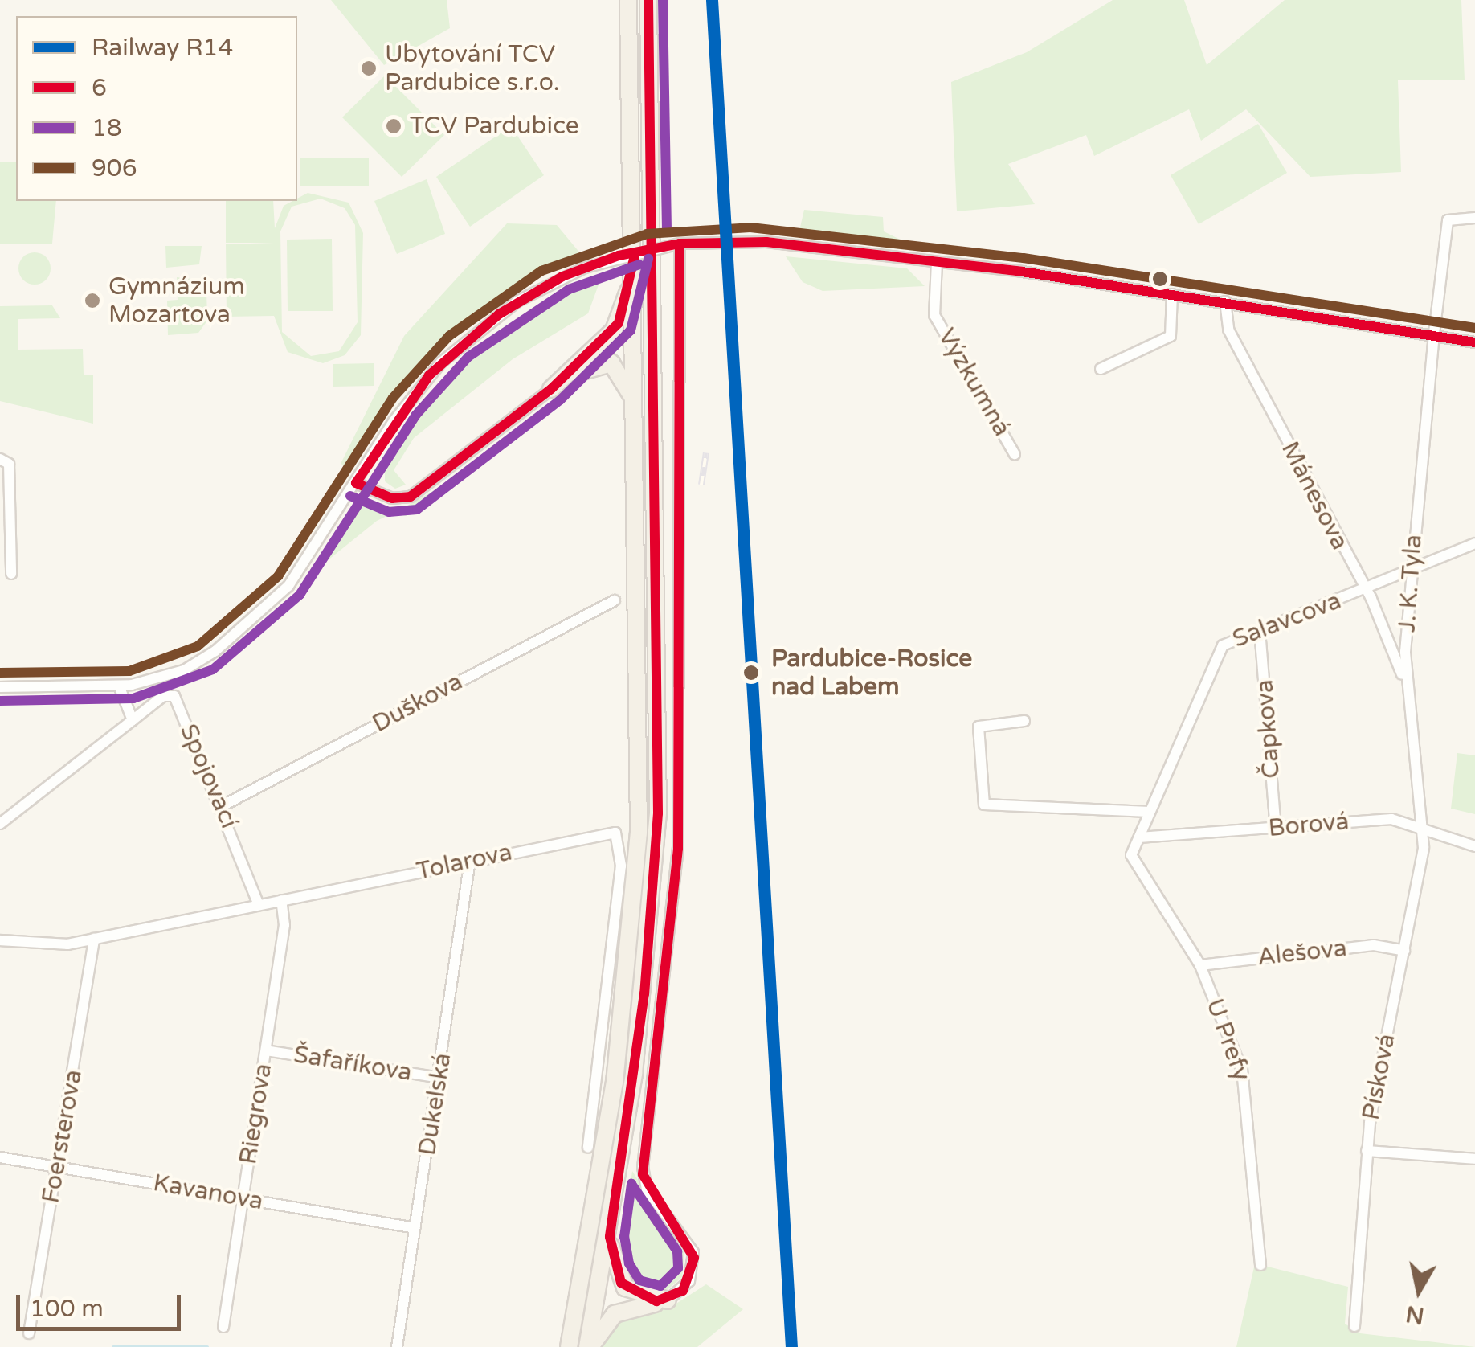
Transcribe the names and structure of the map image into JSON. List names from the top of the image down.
{
  "streets": {
    "street": [
      "Výzkumná",
      "Mánesova",
      "J. K. Tyla",
      "Salavcova",
      "Duškova",
      "Čapkova",
      "Spojovací",
      "Borová",
      "Tolarova",
      "Alešova",
      "U Prefy",
      "Šafaříkova",
      "Písková",
      "Dukelská",
      "Riegrova",
      "Foersterova",
      "Kavanova"
    ]
  },
  "crossings": [
    ["Mánesova", "J. K. Tyla"],
    ["Mánesova", "Salavcova"],
    ["J. K. Tyla", "Salavcova"],
    ["J. K. Tyla", "Borová"],
    ["J. K. Tyla", "Písková"],
    ["Salavcova", "Čapkova"],
    ["Salavcova", "Borová"],
    ["Salavcova", "U Prefy"],
    ["Duškova", "Spojovací"],
    ["Čapkova", "Borová"],
    ["Spojovací", "Tolarova"],
    ["Borová", "U Prefy"],
    ["Borová", "Písková"],
    ["Tolarova", "Dukelská"],
    ["Tolarova", "Riegrova"],
    ["Tolarova", "Foersterova"],
    ["Alešova", "U Prefy"],
    ["Alešova", "Písková"],
    ["Šafaříkova", "Dukelská"],
    ["Šafaříkova", "Riegrova"],
    ["Dukelská", "Kavanova"],
    ["Riegrova", "Kavanova"],
    ["Foersterova", "Kavanova"]
  ],
  "places": [
    "Ubytování TCV Pardubice s.r.o.",
    "TCV Pardubice",
    "Gymnázium Mozartova",
    "Pardubice-Rosice nad Labem"
  ],
  "lines": [
    "rail line R14",
    "transit line 6",
    "transit line 18",
    "transit line 906"
  ],
  "legend": [
    "Railway R14",
    "6",
    "18",
    "906"
  ],
  "scale_bar": "100 m",
  "north": "bottom"
}
